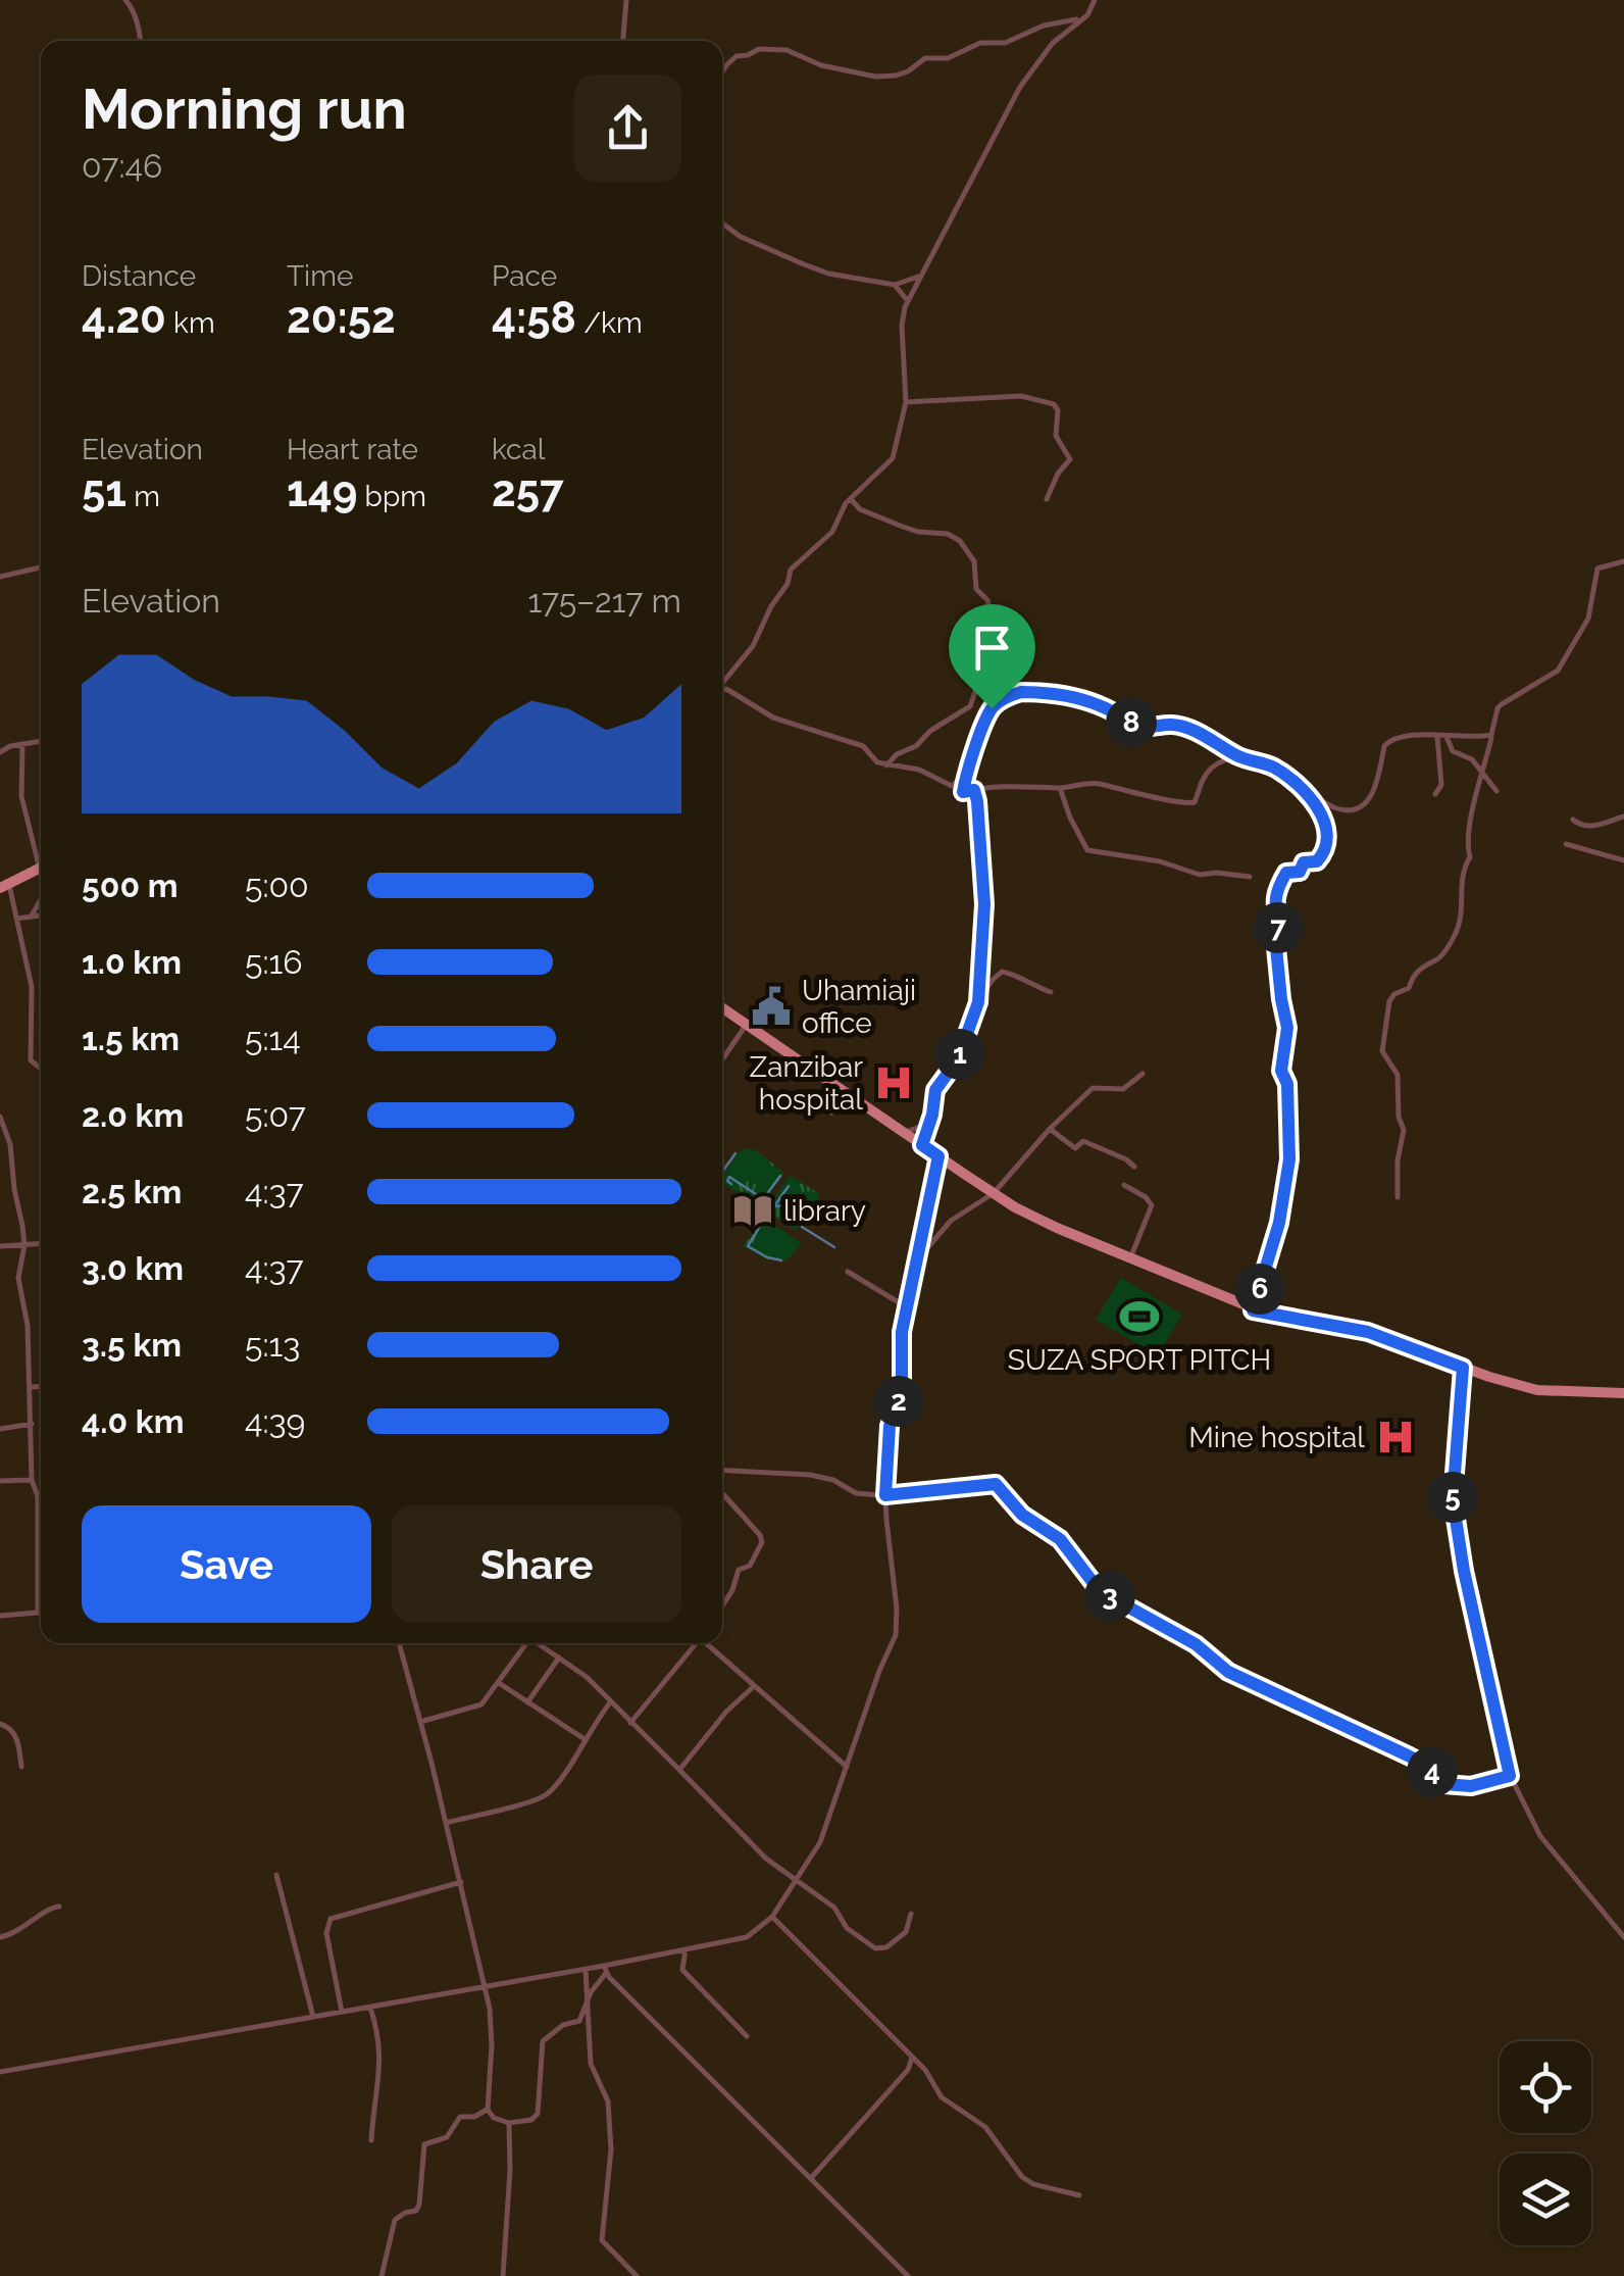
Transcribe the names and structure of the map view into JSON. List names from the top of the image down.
{
  "places": {
    "public building": ["Uhamiaji office"],
    "hospital": ["Zanzibar hospital", "Mine hospital"],
    "library": ["library"],
    "sports": ["SUZA SPORT PITCH"]
  },
  "page": {
    "heading": ["Morning run", "07:46"],
    "stats": [
      ["Distance", "4.20 km"],
      ["Time", "20:52"],
      ["Pace", "4:58 /km"],
      ["Elevation", "51 m"],
      ["Heart rate", "149 bpm"],
      ["kcal", "257"]
    ],
    "chart": ["Elevation", "175–217 m"],
    "pins": [
      "8",
      "7",
      "1",
      "6",
      "2",
      "5",
      "3",
      "4"
    ],
    "list": [
      {
        "name": "500 m",
        "note": "5:00"
      },
      {
        "name": "1.0 km",
        "note": "5:16"
      },
      {
        "name": "1.5 km",
        "note": "5:14"
      },
      {
        "name": "2.0 km",
        "note": "5:07"
      },
      {
        "name": "2.5 km",
        "note": "4:37"
      },
      {
        "name": "3.0 km",
        "note": "4:37"
      },
      {
        "name": "3.5 km",
        "note": "5:13"
      },
      {
        "name": "4.0 km",
        "note": "4:39"
      }
    ],
    "buttons": ["Save", "Share"]
  }
}
